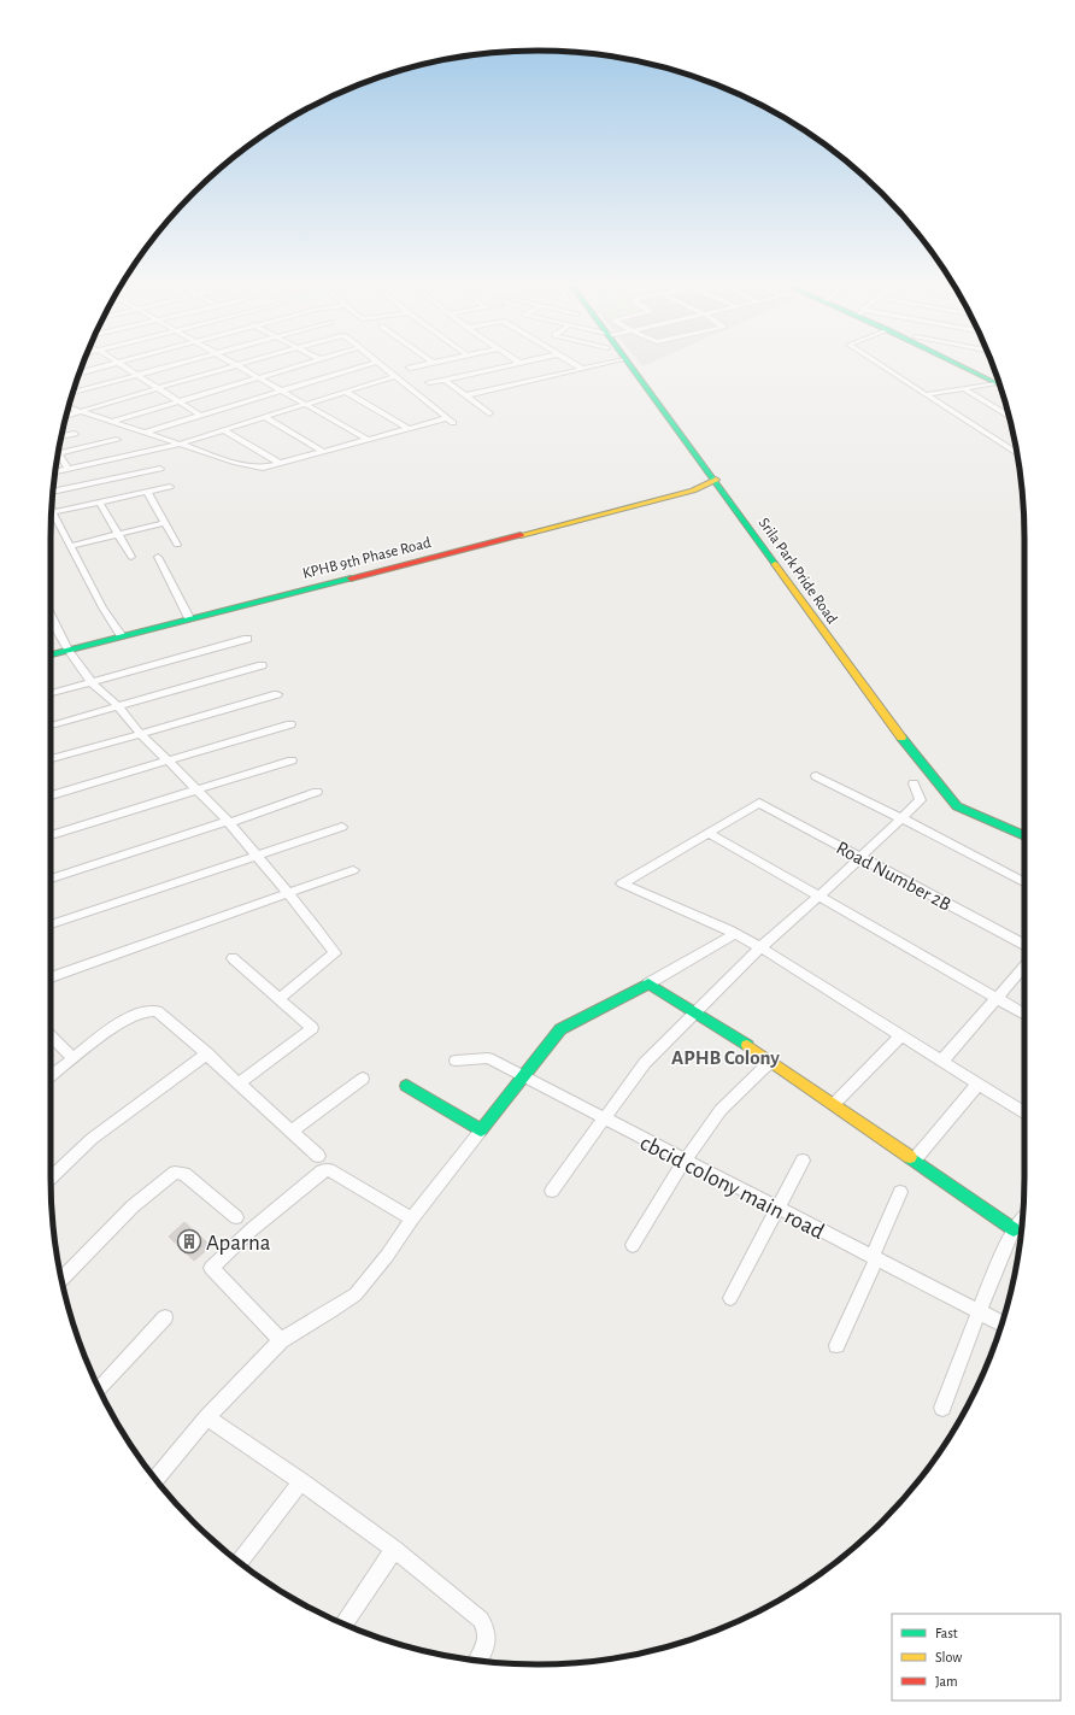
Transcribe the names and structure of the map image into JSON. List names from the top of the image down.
{
  "streets": {
    "street": [
      "KPHB 9th Phase Road",
      "Srila Park Pride Road",
      "Road Number 2B",
      "cbcid colony main road"
    ]
  },
  "crossings": [
    ["KPHB 9th Phase Road", "Srila Park Pride Road"]
  ],
  "districts": ["APHB Colony"],
  "places": {
    "building": ["Aparna"]
  },
  "legend": ["Fast", "Slow", "Jam"]
}
